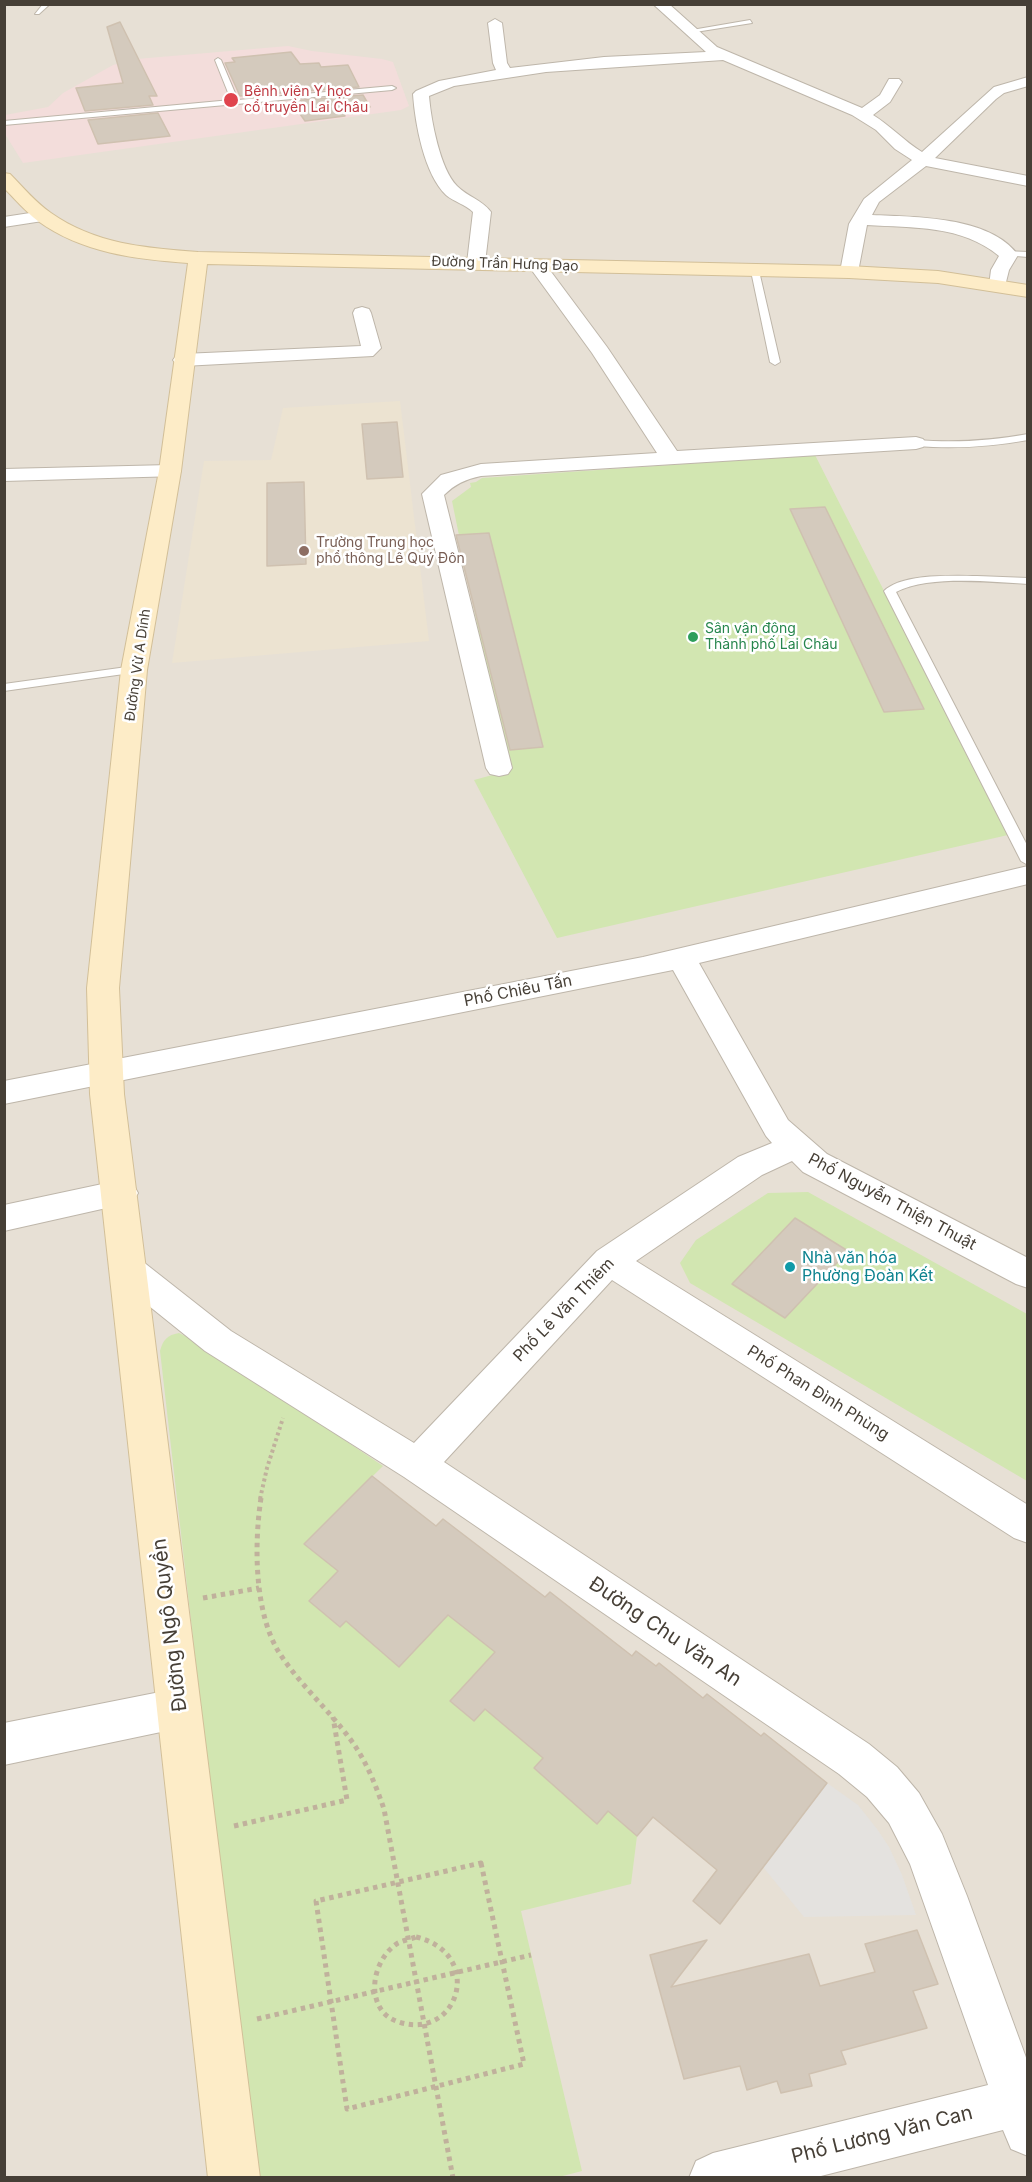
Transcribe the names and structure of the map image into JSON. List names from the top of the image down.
{
  "streets": {
    "street": [
      "Đường Trần Hưng Đạo",
      "Đường Vừ A Dính",
      "Phố Chiêu Tấn",
      "Phố Nguyễn Thiện Thuật",
      "Phố Lê Văn Thiêm",
      "Phố Phan Đình Phùng",
      "Đường Ngô Quyền",
      "Đường Chu Văn An",
      "Phố Lương Văn Can"
    ]
  },
  "crossings": [
    ["Đường Trần Hưng Đạo", "Đường Vừ A Dính"],
    ["Đường Vừ A Dính", "Phố Chiêu Tấn"],
    ["Đường Vừ A Dính", "Đường Ngô Quyền"],
    ["Phố Chiêu Tấn", "Phố Nguyễn Thiện Thuật"],
    ["Phố Chiêu Tấn", "Đường Ngô Quyền"],
    ["Phố Nguyễn Thiện Thuật", "Phố Lê Văn Thiêm"],
    ["Phố Lê Văn Thiêm", "Phố Phan Đình Phùng"],
    ["Phố Lê Văn Thiêm", "Đường Chu Văn An"],
    ["Đường Ngô Quyền", "Đường Chu Văn An"],
    ["Đường Chu Văn An", "Phố Lương Văn Can"]
  ],
  "places": [
    "Bệnh viện Y học cổ truyền Lai Châu",
    "Trường Trung học phổ thông Lê Quý Đôn",
    "Sân vận động Thành phố Lai Châu",
    "Nhà văn hóa Phường Đoàn Kết"
  ]
}
